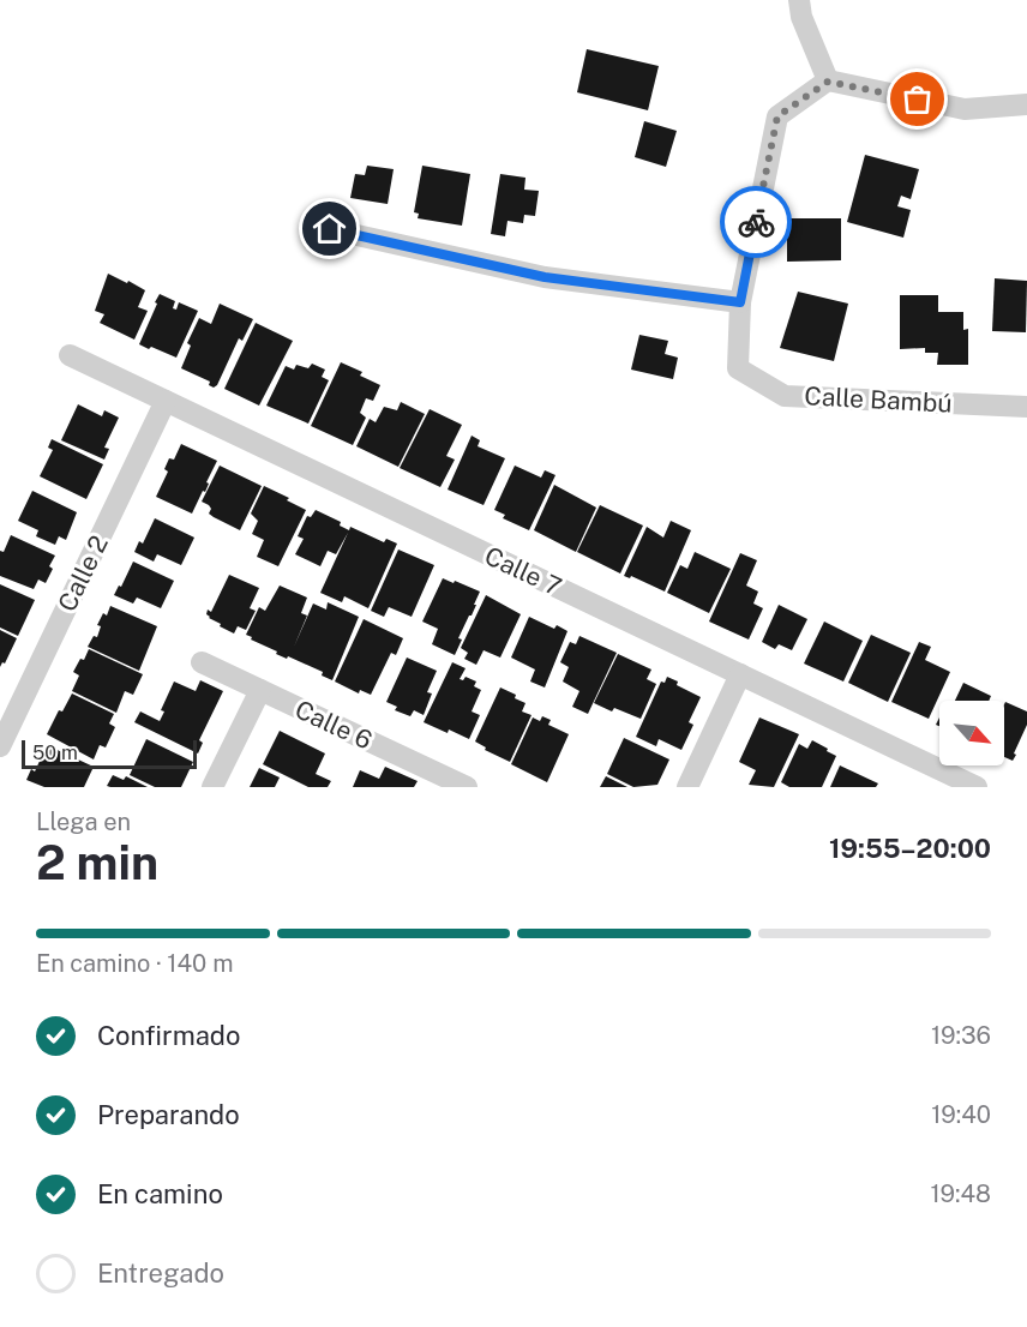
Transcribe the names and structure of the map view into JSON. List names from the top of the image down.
{
  "streets": {
    "street": [
      "Calle Bambú",
      "Calle 7",
      "Calle 2",
      "Calle 6"
    ]
  },
  "crossings": [
    ["Calle 7", "Calle 2"]
  ],
  "scale_bar": "50 m",
  "north": "bottom right",
  "page": {
    "scale": "50 m",
    "heading": ["2 min", "Llega en", "19:55–20:00"],
    "bar": "En camino · 140 m",
    "list": [
      ["Confirmado", "19:36"],
      ["Preparando", "19:40"],
      ["En camino", "19:48"],
      "Entregado"
    ]
  }
}
